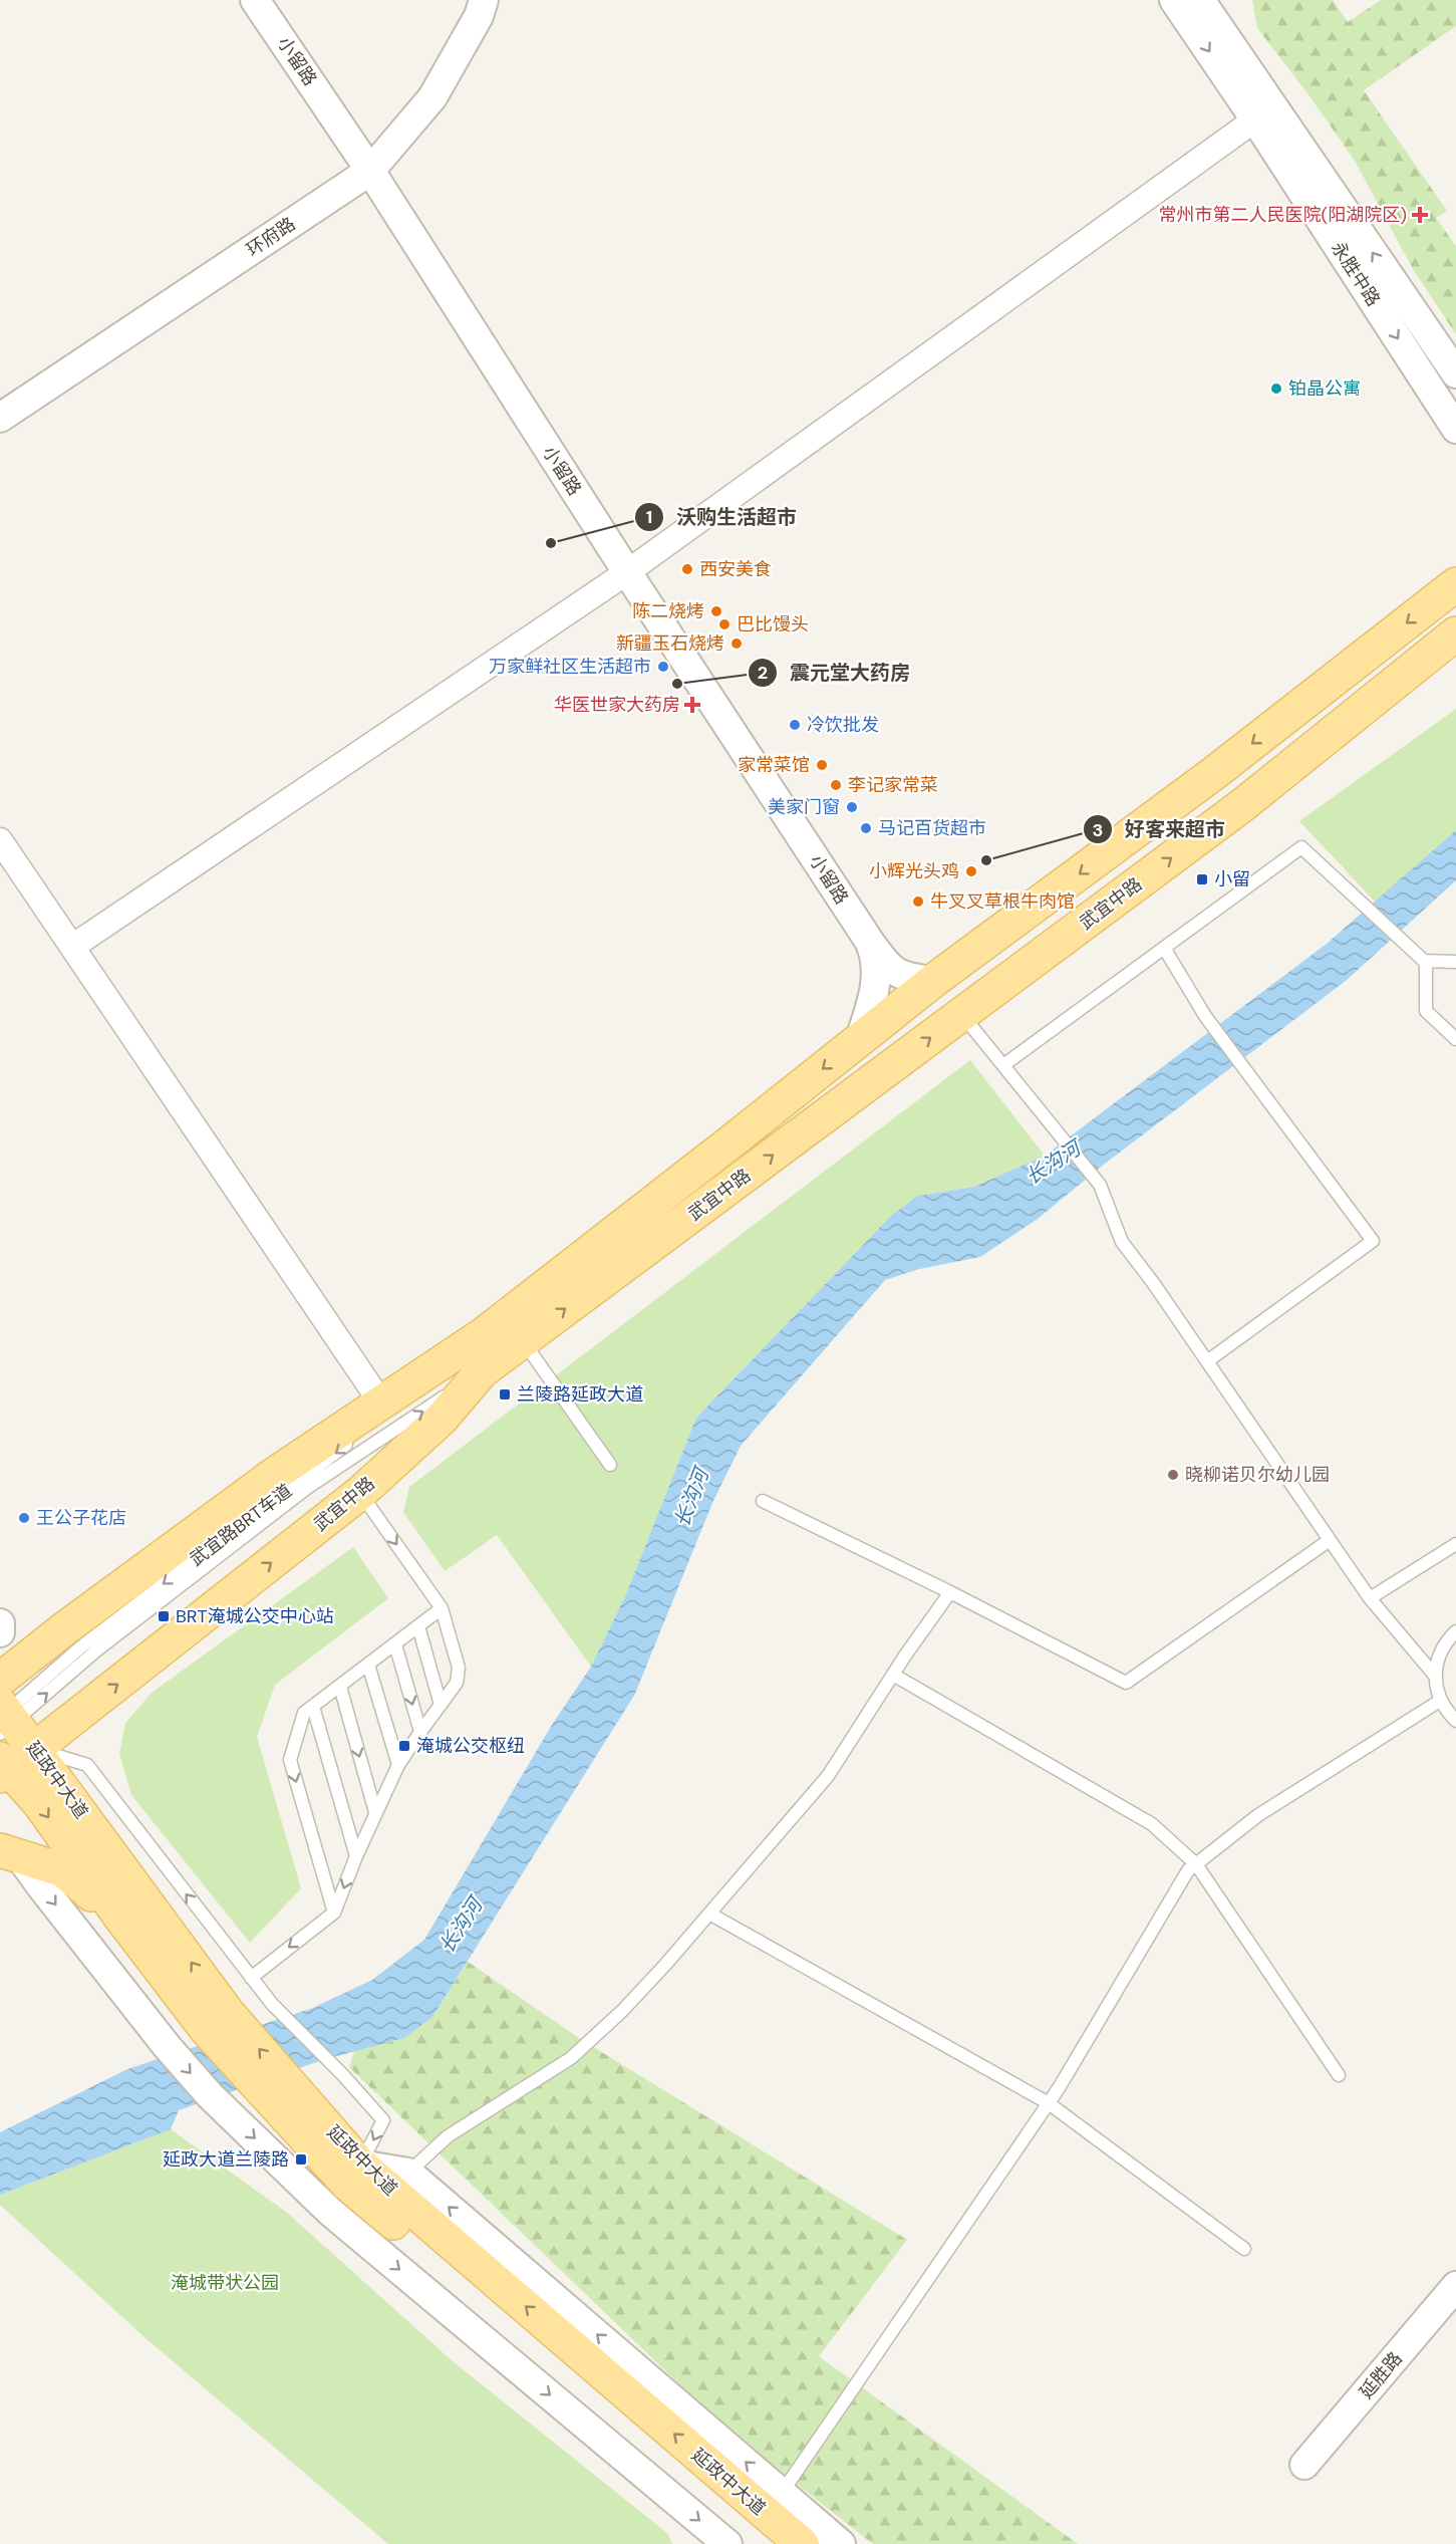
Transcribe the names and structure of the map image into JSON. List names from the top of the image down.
{
  "streets": {
    "main road": ["武宜中路", "延政中大道"],
    "street": [
      "小留路",
      "环府路",
      "永胜中路",
      "延胜路"
    ],
    "lane": ["武宜路BRT车道"]
  },
  "crossings": [
    ["小留路", "环府路"],
    ["小留路", "武宜中路"],
    ["武宜中路", "武宜路BRT车道"],
    ["武宜中路", "延政中大道"],
    ["武宜路BRT车道", "延政中大道"]
  ],
  "water": ["长沟河"],
  "parks": ["淹城带状公园"],
  "places": {
    "health": ["常州市第二人民医院(阳湖院区)", "华医世家大药房"],
    "other": [
      "铂晶公寓",
      "沃购生活超市",
      "西安美食",
      "陈二烧烤",
      "巴比馒头",
      "新疆玉石烧烤",
      "万家鲜社区生活超市",
      "震元堂大药房",
      "冷饮批发",
      "家常菜馆",
      "李记家常菜",
      "美家门窗",
      "马记百货超市",
      "好客来超市",
      "小辉光头鸡",
      "牛叉叉草根牛肉馆",
      "晓柳诺贝尔幼儿园",
      "王公子花店"
    ],
    "transit": [
      "小留",
      "兰陵路延政大道",
      "BRT淹城公交中心站",
      "淹城公交枢纽",
      "延政大道兰陵路"
    ]
  }
}
